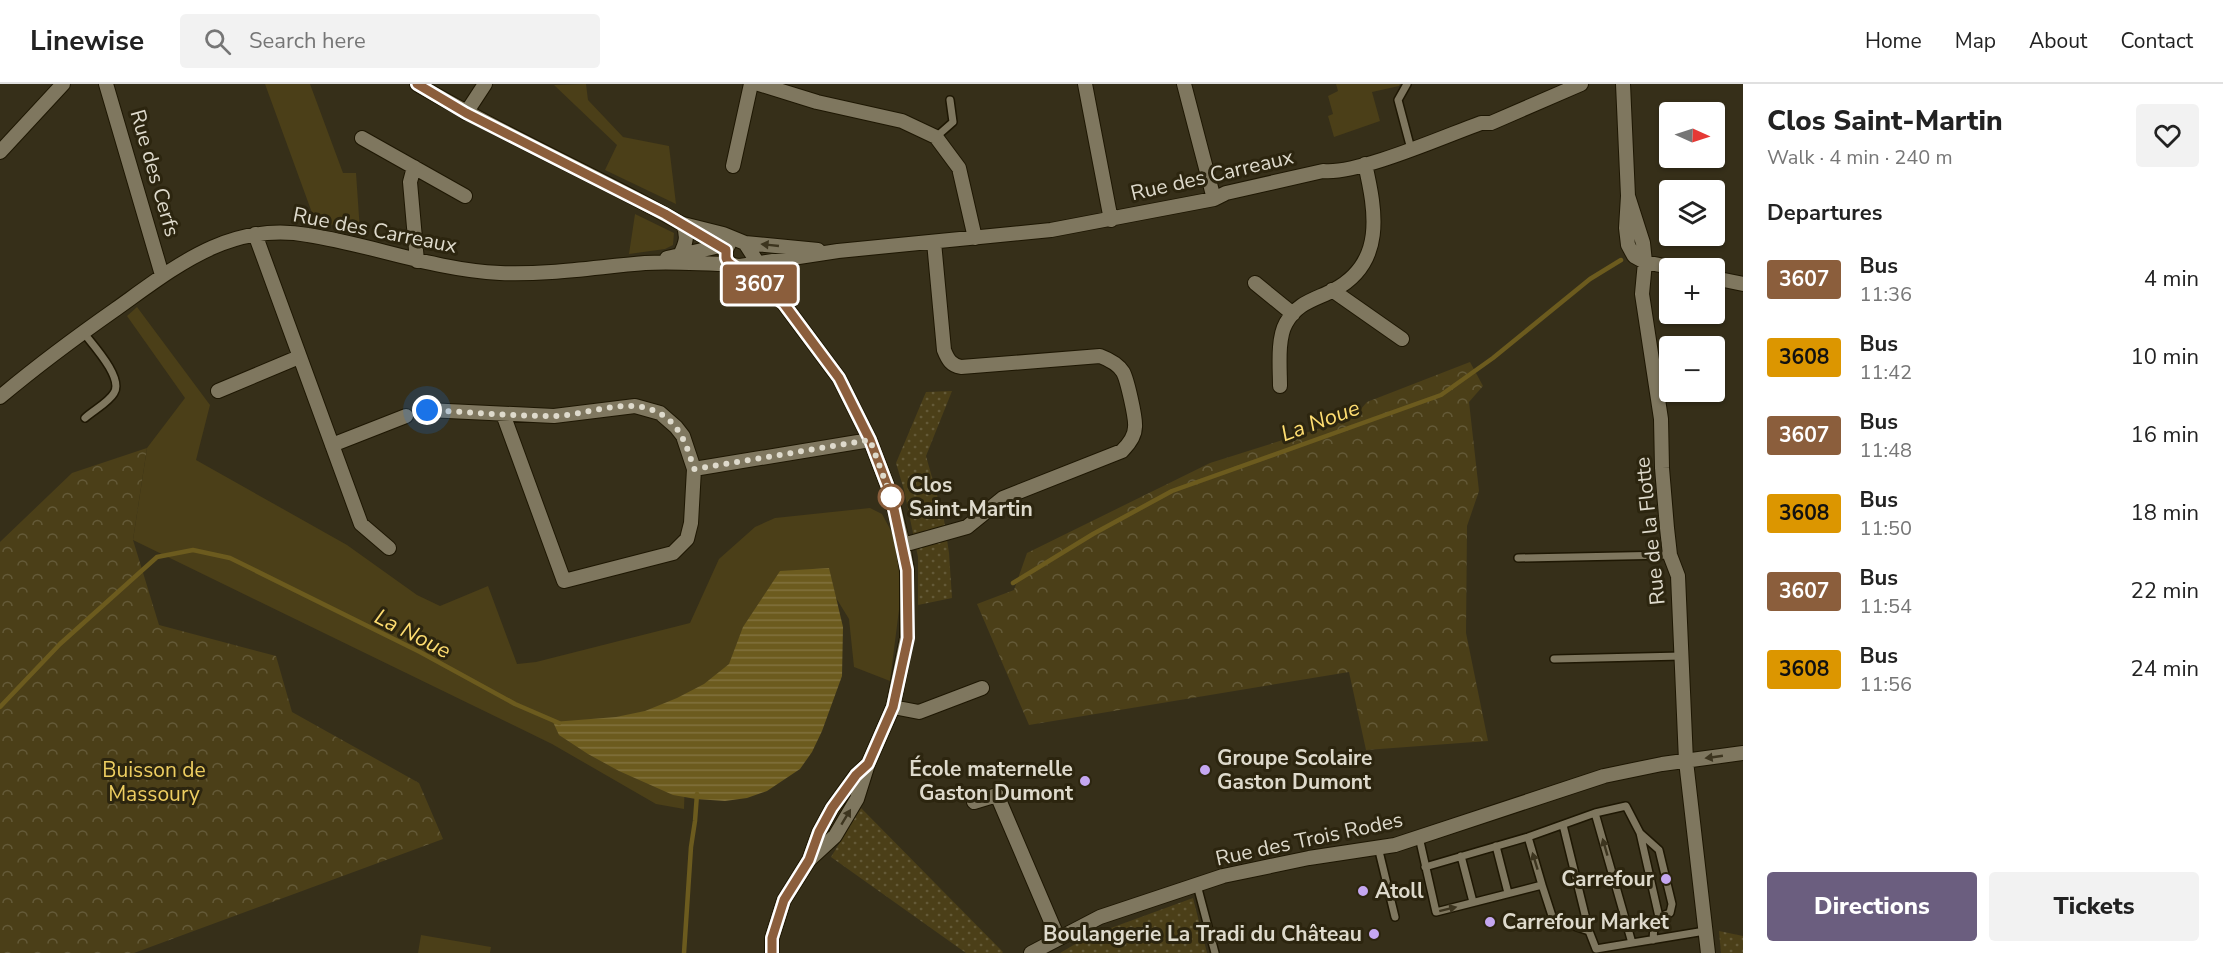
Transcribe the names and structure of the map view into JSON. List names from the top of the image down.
{
  "streets": {
    "street": [
      "Rue des Cerfs",
      "Rue des Carreaux",
      "Rue de la Flotte",
      "Rue des Trois Rodes"
    ]
  },
  "crossings": [
    ["Rue des Cerfs", "Rue des Carreaux"],
    ["Rue de la Flotte", "Rue des Trois Rodes"]
  ],
  "water": ["La Noue"],
  "parks": ["Buisson de Massoury"],
  "places": [
    "Clos Saint-Martin",
    "Groupe Scolaire Gaston Dumont",
    "École maternelle Gaston Dumont",
    "Carrefour",
    "Atoll",
    "Carrefour Market",
    "Boulangerie La Tradi du Château"
  ],
  "lines": ["bus line 3607"],
  "north": "right",
  "page": {
    "header": "Linewise",
    "search": "Search here",
    "nav": [
      "Home",
      "Map",
      "About",
      "Contact"
    ],
    "on_map": "3607",
    "heading": [
      ["Clos Saint-Martin", "Walk · 4 min · 240 m"],
      "Departures"
    ],
    "map_buttons": ["+", "−"],
    "list": [
      {
        "mark": "3607",
        "name": "Bus",
        "note": "11:36",
        "value": "4 min"
      },
      {
        "mark": "3608",
        "name": "Bus",
        "note": "11:42",
        "value": "10 min"
      },
      {
        "mark": "3607",
        "name": "Bus",
        "note": "11:48",
        "value": "16 min"
      },
      {
        "mark": "3608",
        "name": "Bus",
        "note": "11:50",
        "value": "18 min"
      },
      {
        "mark": "3607",
        "name": "Bus",
        "note": "11:54",
        "value": "22 min"
      },
      {
        "mark": "3608",
        "name": "Bus",
        "note": "11:56",
        "value": "24 min"
      }
    ],
    "buttons": ["Directions", "Tickets"]
  }
}
